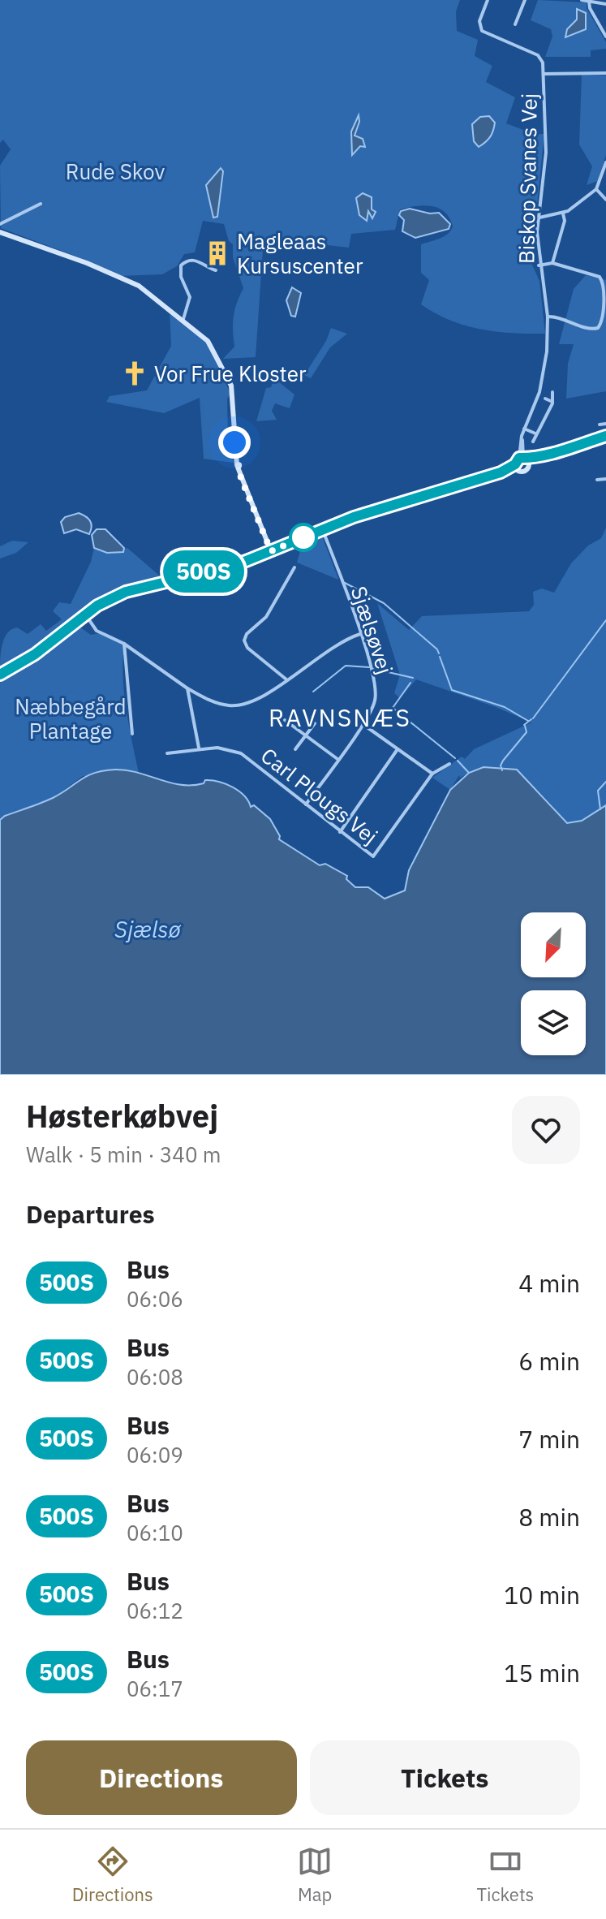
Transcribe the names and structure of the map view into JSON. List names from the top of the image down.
{
  "streets": {
    "street": ["Biskop Svanes Vej", "Sjælsøvej", "Carl Plougs Vej"]
  },
  "crossings": [
    ["Sjælsøvej", "Carl Plougs Vej"]
  ],
  "districts": ["RAVNSNÆS"],
  "water": ["Sjælsø"],
  "parks": ["Rude Skov", "Næbbegård Plantage"],
  "places": {
    "building": ["Magleaas Kursuscenter"],
    "church": ["Vor Frue Kloster"]
  },
  "lines": ["bus line 500S"],
  "north": "bottom left",
  "page": {
    "on_map": "500S",
    "heading": [
      ["Høsterkøbvej", "Walk · 5 min · 340 m"],
      "Departures"
    ],
    "list": [
      {
        "mark": "500S",
        "name": "Bus",
        "note": "06:06",
        "value": "4 min"
      },
      {
        "mark": "500S",
        "name": "Bus",
        "note": "06:08",
        "value": "6 min"
      },
      {
        "mark": "500S",
        "name": "Bus",
        "note": "06:09",
        "value": "7 min"
      },
      {
        "mark": "500S",
        "name": "Bus",
        "note": "06:10",
        "value": "8 min"
      },
      {
        "mark": "500S",
        "name": "Bus",
        "note": "06:12",
        "value": "10 min"
      },
      {
        "mark": "500S",
        "name": "Bus",
        "note": "06:17",
        "value": "15 min"
      }
    ],
    "buttons": ["Directions", "Tickets"],
    "tabs": ["Directions", "Map", "Tickets"]
  }
}
